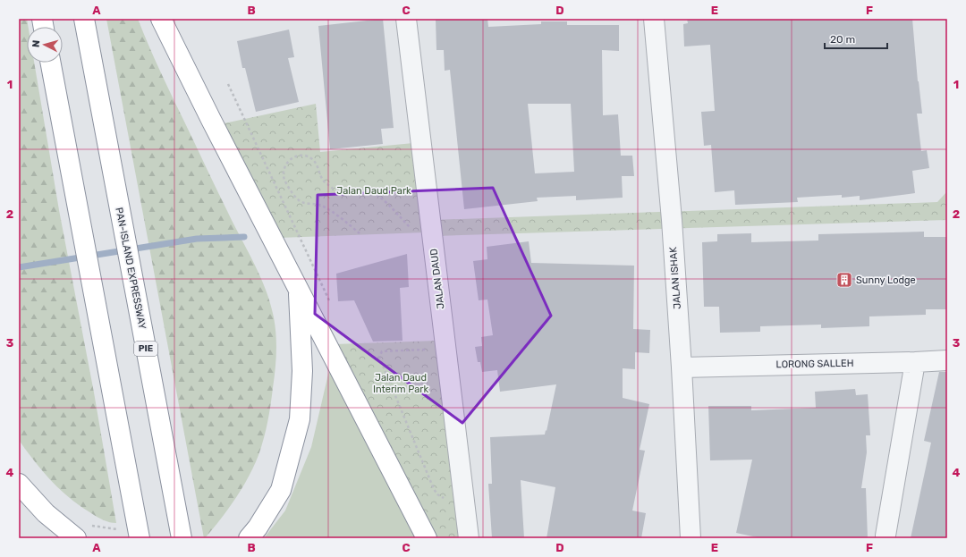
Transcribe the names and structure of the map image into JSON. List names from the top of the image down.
{
  "streets": {
    "highway": ["PAN-ISLAND EXPRESSWAY", "PIE"],
    "street": ["JALAN ISHAK", "JALAN DAUD", "LORONG SALLEH"]
  },
  "crossings": [
    ["JALAN ISHAK", "LORONG SALLEH"]
  ],
  "parks": ["Jalan Daud Park", "Jalan Daud Interim Park"],
  "places": {
    "building": ["Sunny Lodge"]
  },
  "scale_bar": "20 m",
  "north": "left",
  "grid": {
    "columns": [
      "A",
      "B",
      "C",
      "D",
      "E",
      "F"
    ],
    "rows": [
      "1",
      "2",
      "3",
      "4"
    ]
  }
}
